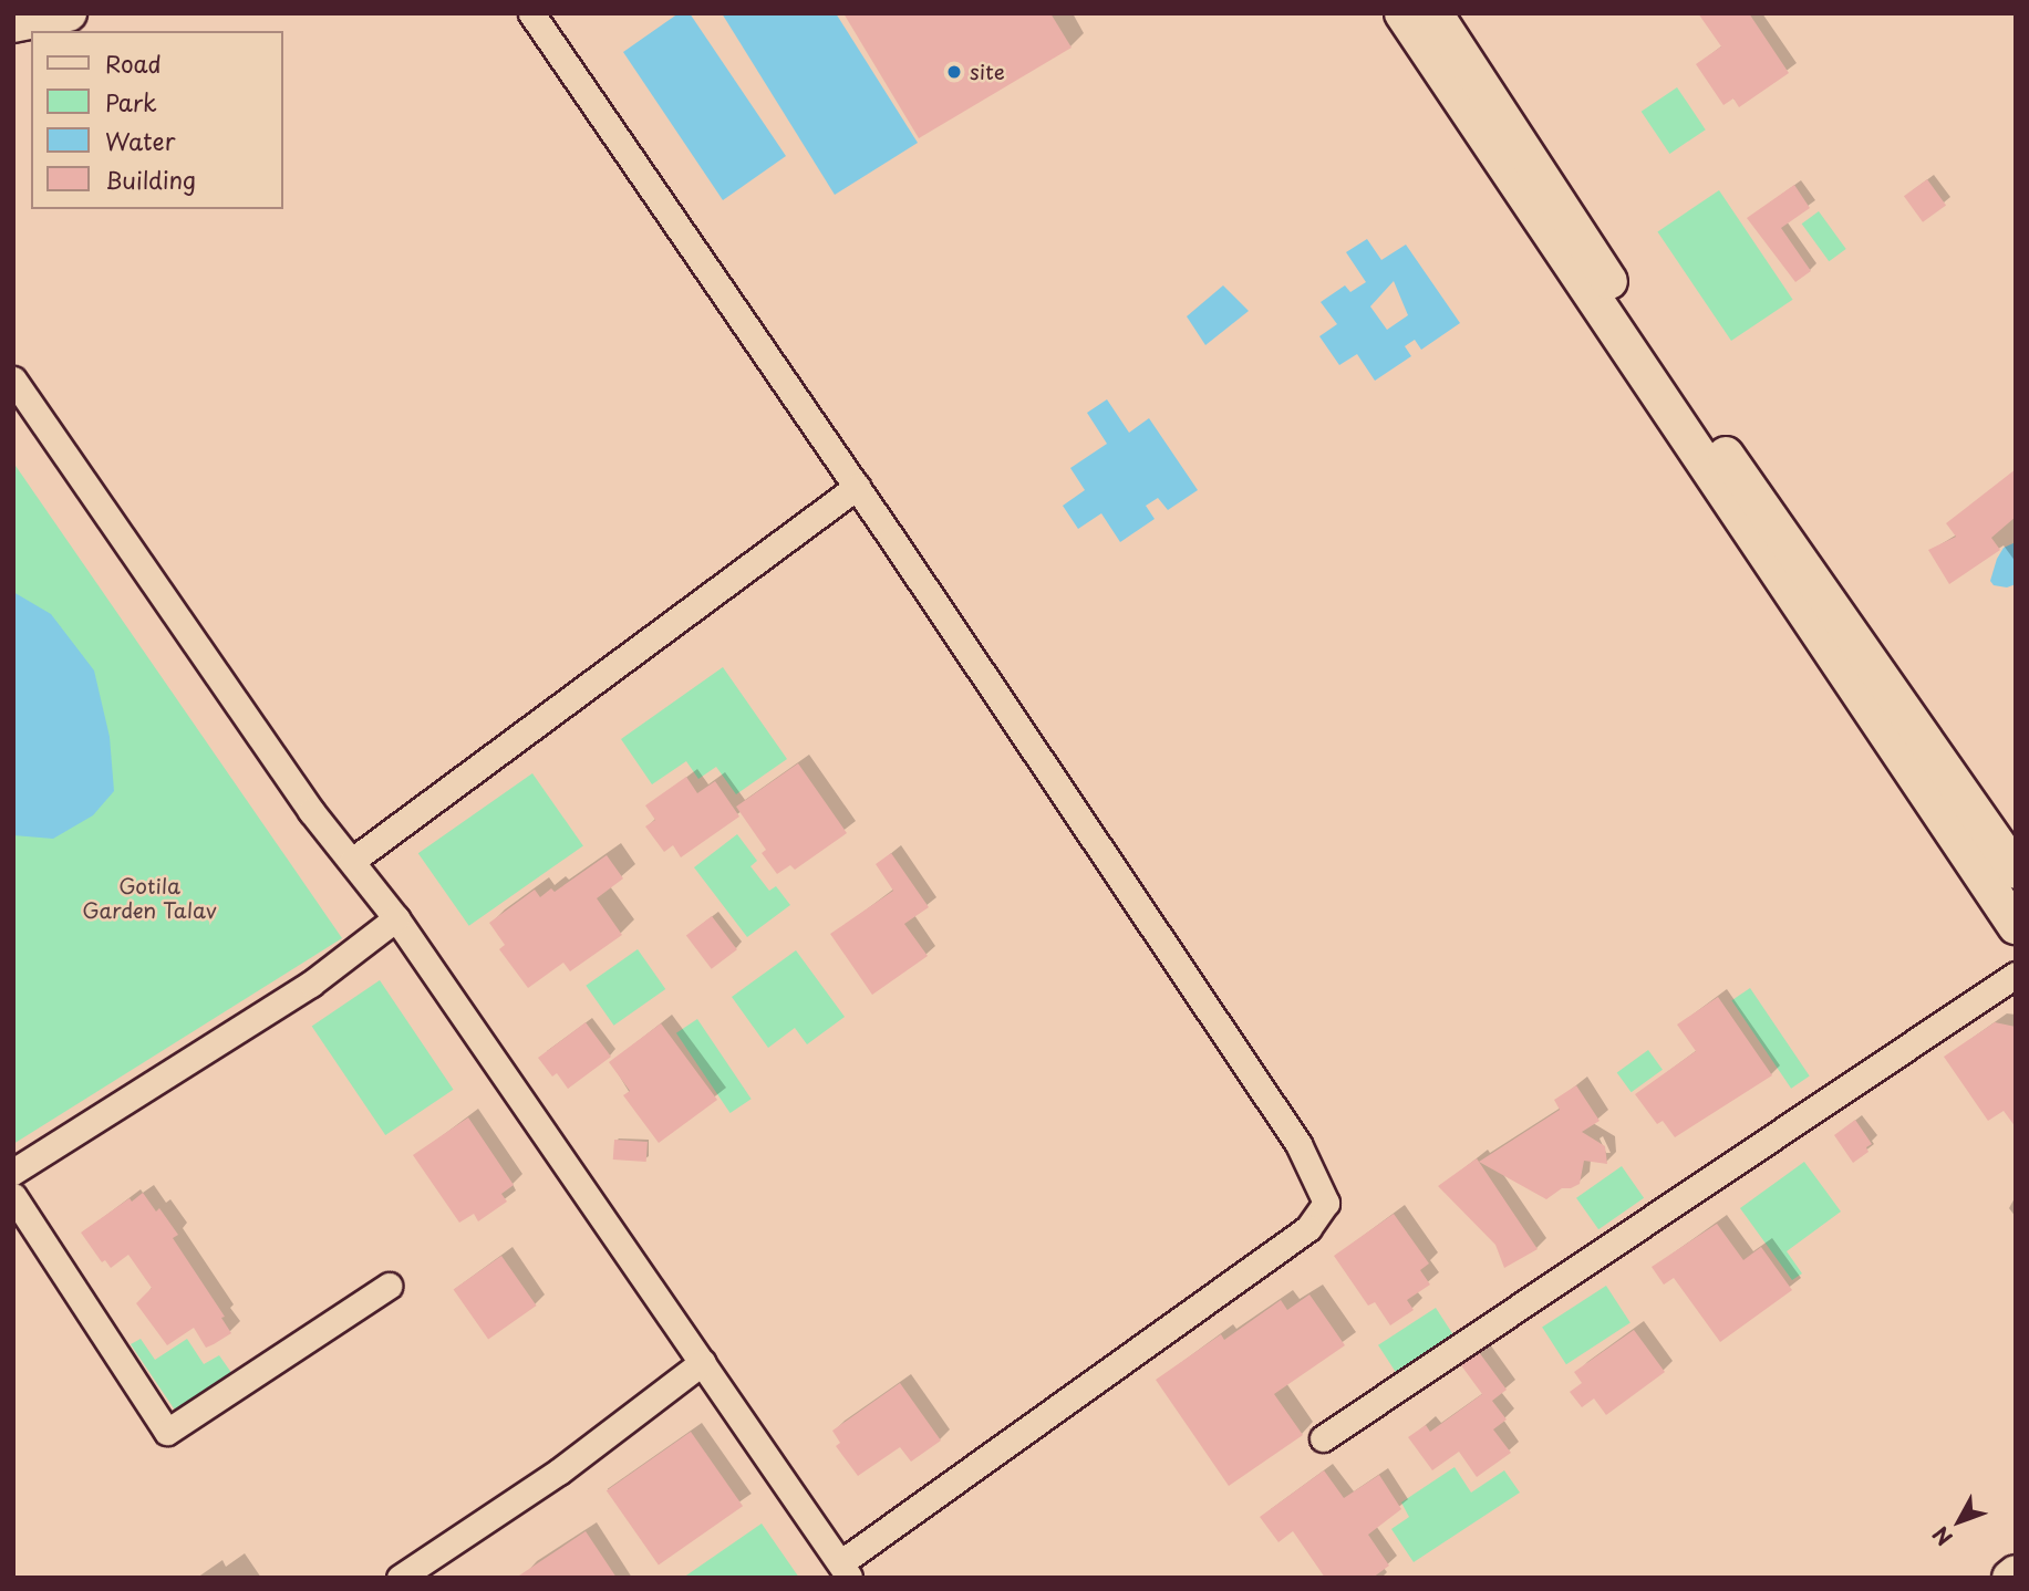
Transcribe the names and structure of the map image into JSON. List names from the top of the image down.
{
  "parks": ["Gotila Garden Talav"],
  "places": ["site"],
  "legend": [
    "Road",
    "Park",
    "Water",
    "Building"
  ],
  "north": "bottom left"
}
